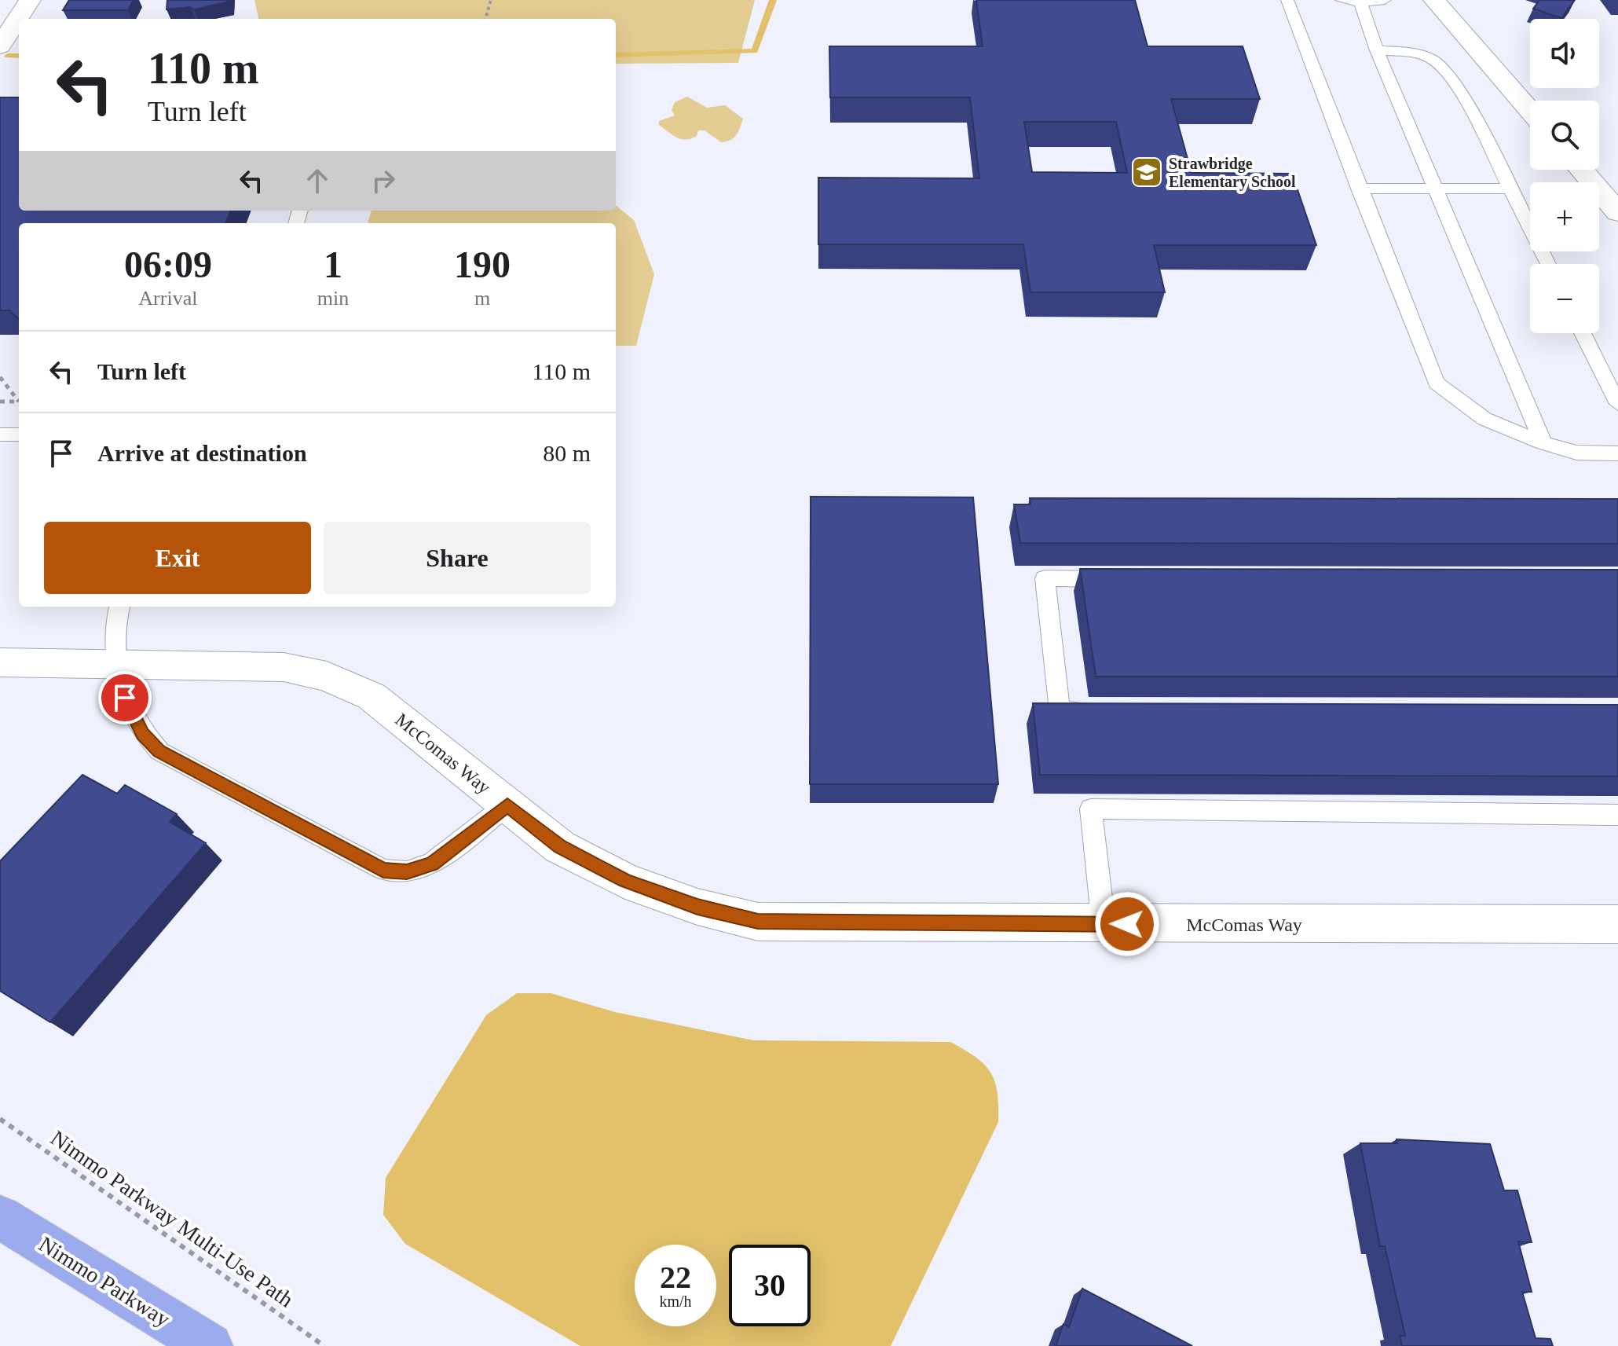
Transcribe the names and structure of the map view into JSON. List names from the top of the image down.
{
  "streets": {
    "highway": ["Nimmo Parkway"],
    "street": ["McComas Way"],
    "path": ["Nimmo Parkway Multi-Use Path"]
  },
  "places": {
    "school or university": ["Strawbridge Elementary School"]
  },
  "page": {
    "map_buttons": ["+", "−"],
    "turn": ["110 m", "Turn left"],
    "eta": [
      "06:09",
      "Arrival",
      "1",
      "min",
      "190",
      "m"
    ],
    "list": [
      {
        "name": "Turn left",
        "value": "110 m"
      },
      {
        "name": "Arrive at destination",
        "value": "80 m"
      }
    ],
    "buttons": ["Exit", "Share"],
    "speed": "22 km/h",
    "limit": "30"
  }
}
